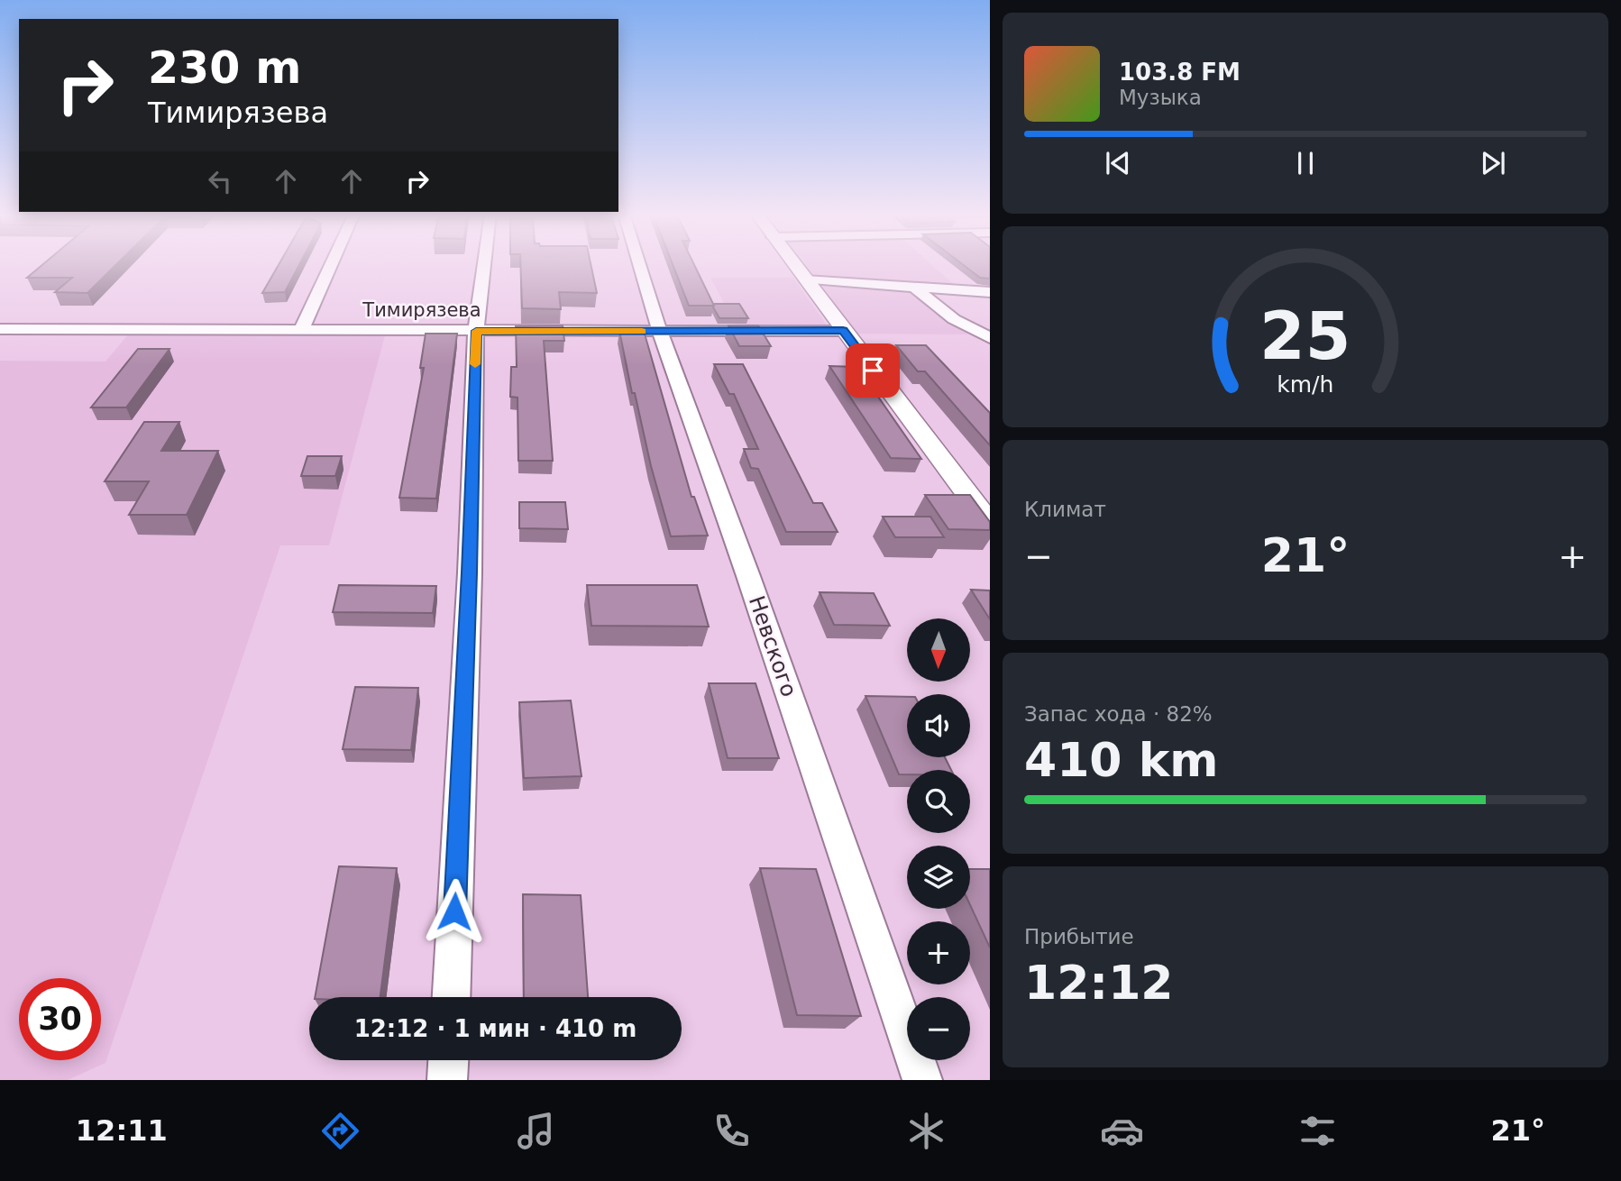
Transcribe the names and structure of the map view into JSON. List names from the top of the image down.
{
  "streets": {
    "street": ["Тимирязева", "Невского"]
  },
  "crossings": [
    ["Тимирязева", "Невского"]
  ],
  "north": "bottom",
  "page": {
    "turn": ["230 m", "Тимирязева"],
    "song": ["103.8 FM", "Музыка"],
    "tile": [
      "Климат",
      ["Запас хода · 82%", "410 km"],
      ["Прибытие", "12:12"]
    ],
    "heat": ["−", "21°", "+"],
    "map_buttons": ["+", "−"],
    "limit": "30",
    "trip": "12:12 · 1 мин · 410 m",
    "tabs": ["12:11", "21°"],
    "gauge": ["25", "km/h"]
  }
}
